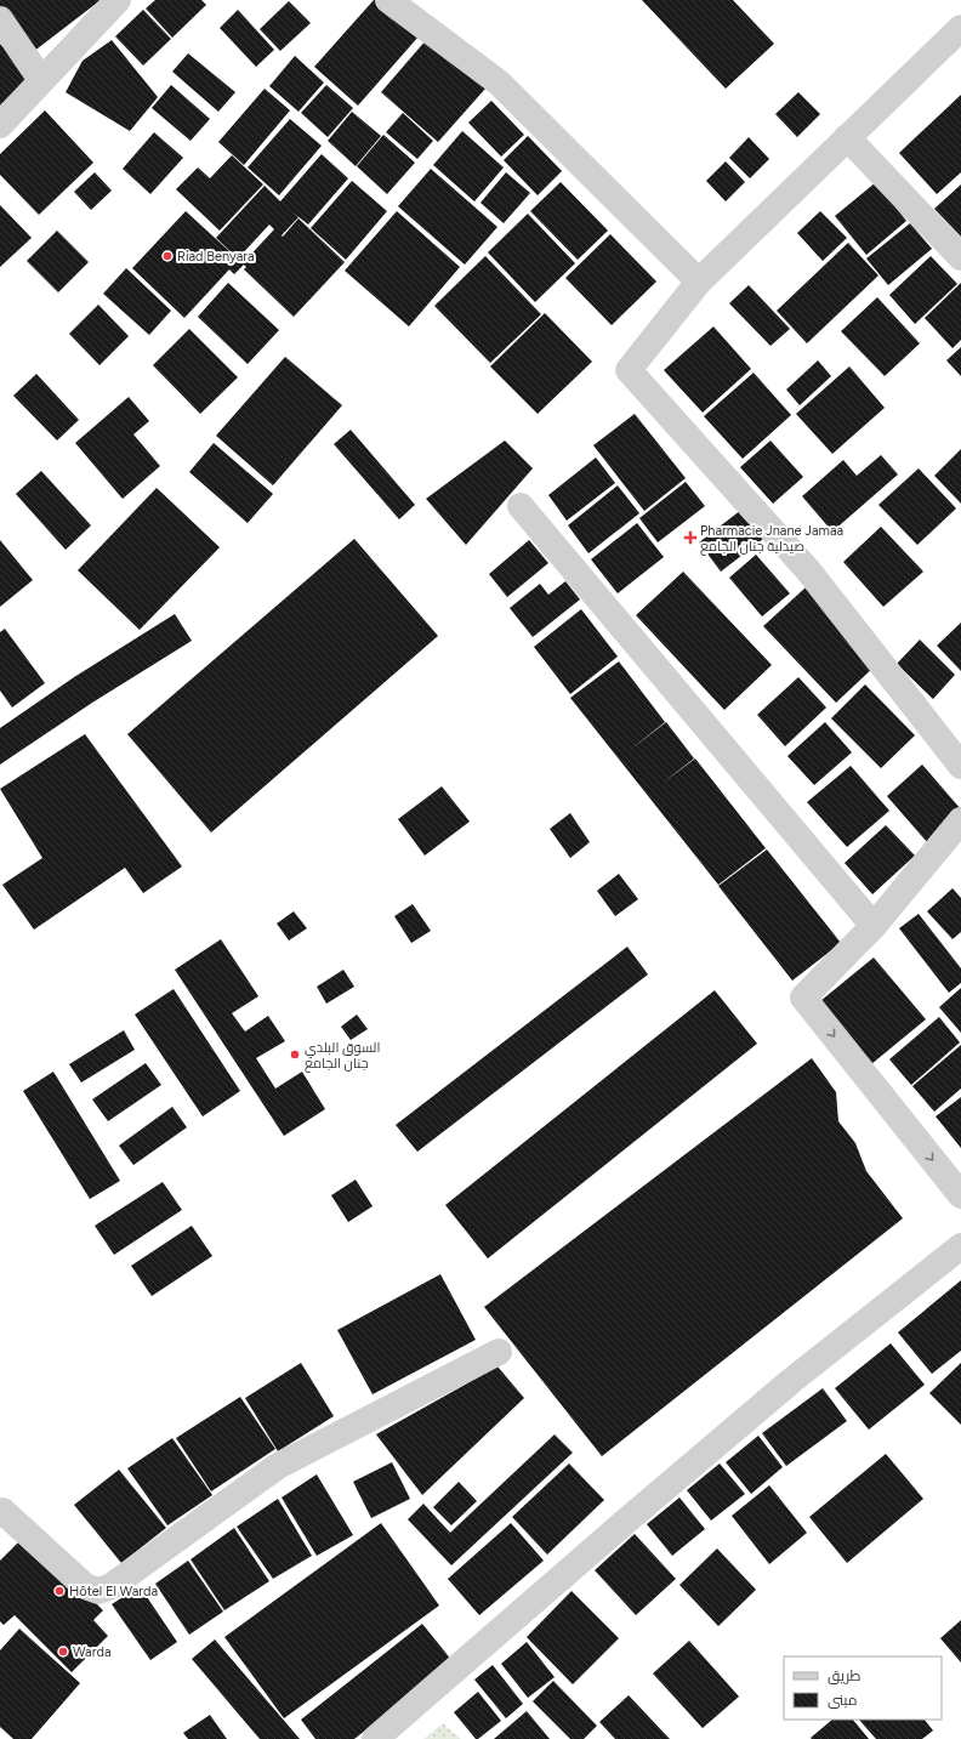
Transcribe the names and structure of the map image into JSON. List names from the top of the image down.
{
  "places": {
    "other": [
      "Riad Benyara",
      "السوق البلدي جنان الجامع",
      "Hôtel El Warda",
      "Warda"
    ],
    "health": ["Pharmacie Jnane Jamaa صيدلية جنان الجامع"]
  },
  "legend": ["طريق", "مبنى"]
}
